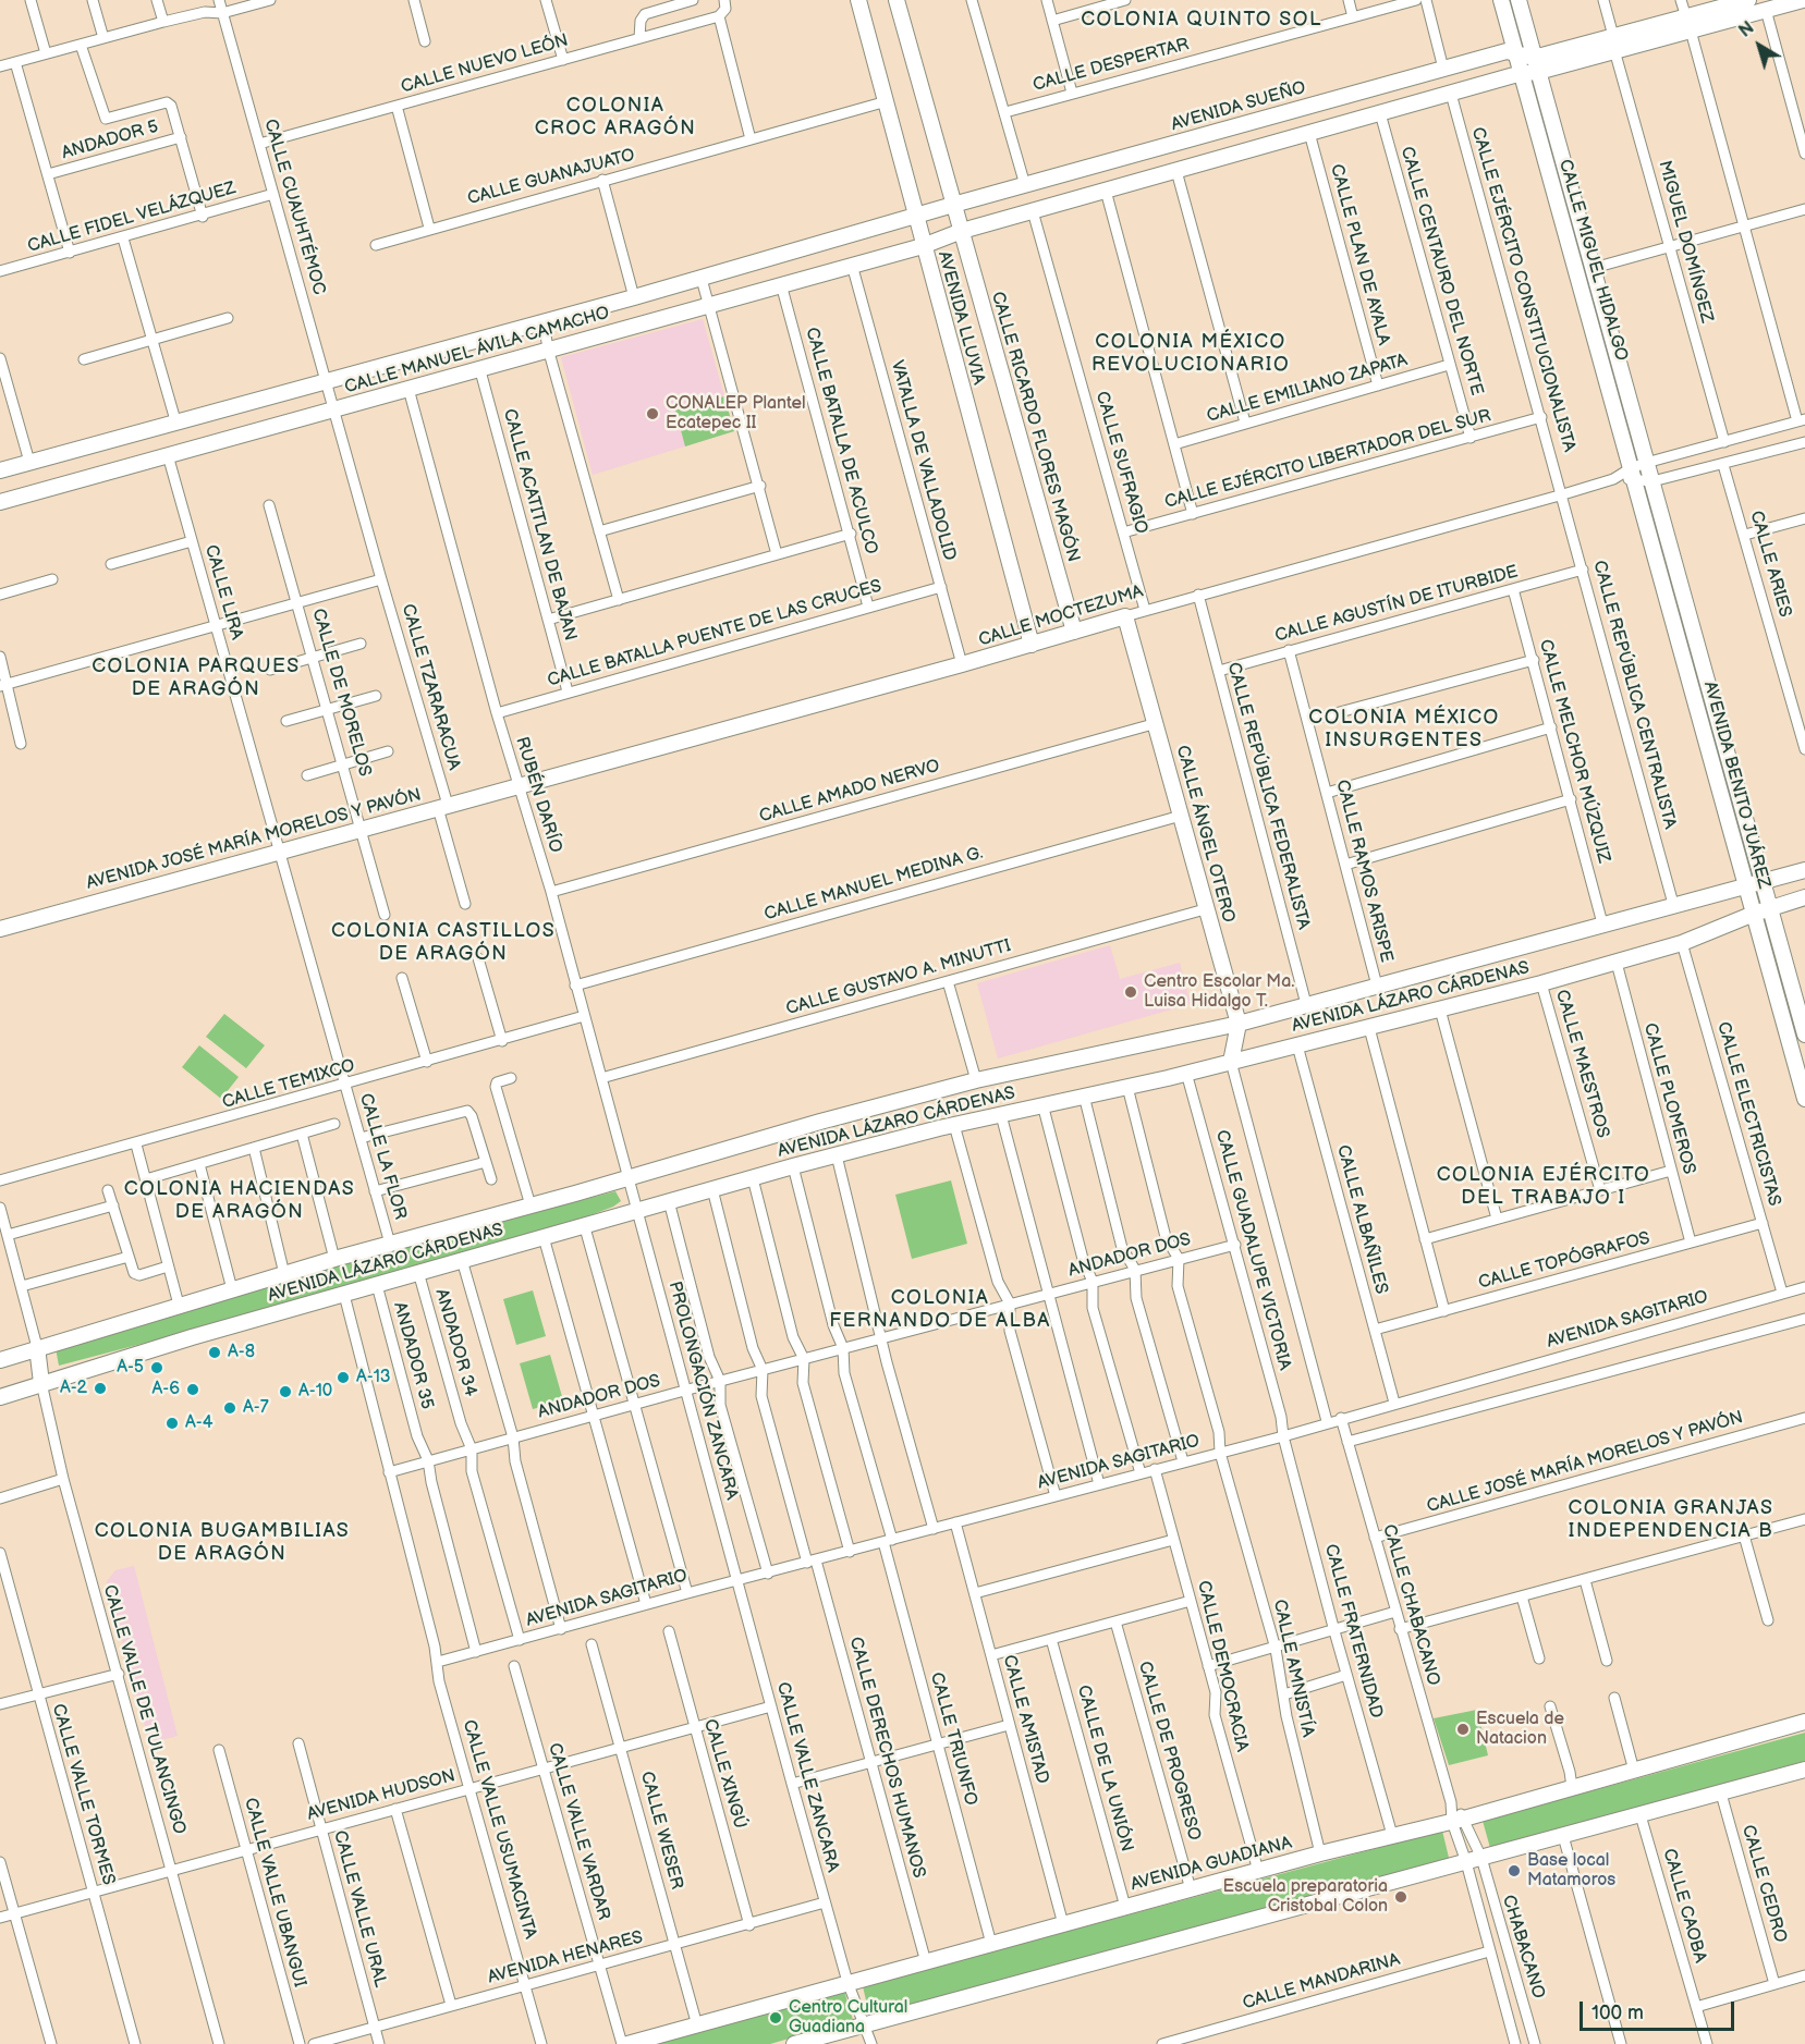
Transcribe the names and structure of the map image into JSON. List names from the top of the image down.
{
  "streets": {
    "street": [
      "CALLE NUEVO LEÓN",
      "CALLE DESPERTAR",
      "AVENIDA SUEÑO",
      "ANDADOR 5",
      "CALLE GUANAJUATO",
      "CALLE CUAUHTÉMOC",
      "CALLE FIDEL VELÁZQUEZ",
      "MIGUEL DOMÍNGEZ",
      "CALLE PLAN DE AYALA",
      "CALLE MIGUEL HIDALGO",
      "CALLE CENTAURO DEL NORTE",
      "CALLE EJÉRCITO CONSTITUCIONALISTA",
      "AVENIDA LLUVIA",
      "CALLE MANUEL ÁVILA CAMACHO",
      "CALLE EMILIANO ZAPATA",
      "CALLE RICARDO FLORES MAGÓN",
      "CALLE BATALLA DE ACULCO",
      "CALLE EJÉRCITO LIBERTADOR DEL SUR",
      "VATALLA DE VALLADOLID",
      "CALLE SUFRAGIO",
      "CALLE ACATITLAN DE BAJAN",
      "CALLE ARIES",
      "CALLE LIRA",
      "CALLE AGUSTÍN DE ITURBIDE",
      "CALLE MOCTEZUMA",
      "CALLE BATALLA PUENTE DE LAS CRUCES",
      "CALLE TZARARACUA",
      "CALLE DE MORELOS",
      "CALLE REPÚBLICA CENTRALISTA",
      "CALLE MELCHOR MÚZQUIZ",
      "AVENIDA BENITO JUÁREZ",
      "CALLE AMADO NERVO",
      "RUBÉN DARÍO",
      "CALLE REPÚBLICA FEDERALISTA",
      "CALLE ÁNGEL OTERO",
      "AVENIDA JOSÉ MARÍA MORELOS Y PAVÓN",
      "CALLE RAMOS ARISPE",
      "CALLE MANUEL MEDINA G.",
      "CALLE GUSTAVO A. MINUTTI",
      "AVENIDA LÁZARO CÁRDENAS",
      "CALLE MAESTROS",
      "CALLE TEMIXCO",
      "CALLE PLOMEROS",
      "CALLE ELECTRICISTAS",
      "CALLE LA FLOR",
      "CALLE ALBAÑILES",
      "CALLE GUADALUPE VICTORIA",
      "ANDADOR DOS",
      "CALLE TOPÓGRAFOS",
      "AVENIDA SAGITARIO",
      "ANDADOR 34",
      "ANDADOR 35",
      "PROLONGACIÓN ZANCARA",
      "CALLE JOSÉ MARÍA MORELOS Y PAVÓN",
      "CALLE CHABACANO",
      "CALLE FRATERNIDAD",
      "CALLE DEMOCRACIA",
      "CALLE AMNISTÍA",
      "CALLE VALLE DE TULANCINGO",
      "CALLE AMISTAD",
      "CALLE TRIUNFO",
      "CALLE DE PROGRESO",
      "CALLE DERECHOS HUMANOS",
      "CALLE DE LA UNIÓN",
      "CALLE XINGÚ",
      "CALLE VALLE ZANCARA",
      "CALLE VALLE TORMES",
      "AVENIDA HUDSON",
      "CALLE VALLE USUMACINTA",
      "CALLE WESER",
      "CALLE VALLE VARDAR",
      "AVENIDA GUADIANA",
      "CALLE CEDRO",
      "CALLE VALLE UBANGUI",
      "CALLE CAOBA",
      "CALLE VALLE URAL",
      "CHABACANO",
      "AVENIDA HENARES",
      "CALLE MANDARINA"
    ]
  },
  "crossings": [
    ["CALLE NUEVO LEÓN", "CALLE CUAUHTÉMOC"],
    ["AVENIDA SUEÑO", "CALLE MIGUEL HIDALGO"],
    ["AVENIDA SUEÑO", "CALLE MANUEL ÁVILA CAMACHO"],
    ["AVENIDA SUEÑO", "CALLE RICARDO FLORES MAGÓN"],
    ["CALLE GUANAJUATO", "AVENIDA LLUVIA"],
    ["CALLE CUAUHTÉMOC", "CALLE FIDEL VELÁZQUEZ"],
    ["CALLE CUAUHTÉMOC", "CALLE MANUEL ÁVILA CAMACHO"],
    ["CALLE CUAUHTÉMOC", "CALLE TZARARACUA"],
    ["CALLE PLAN DE AYALA", "CALLE EMILIANO ZAPATA"],
    ["CALLE MIGUEL HIDALGO", "CALLE MOCTEZUMA"],
    ["CALLE MIGUEL HIDALGO", "AVENIDA BENITO JUÁREZ"],
    ["CALLE CENTAURO DEL NORTE", "CALLE EMILIANO ZAPATA"],
    ["CALLE CENTAURO DEL NORTE", "CALLE EJÉRCITO LIBERTADOR DEL SUR"],
    ["CALLE EJÉRCITO CONSTITUCIONALISTA", "CALLE EJÉRCITO LIBERTADOR DEL SUR"],
    ["CALLE EJÉRCITO CONSTITUCIONALISTA", "CALLE MOCTEZUMA"],
    ["CALLE EJÉRCITO CONSTITUCIONALISTA", "CALLE REPÚBLICA CENTRALISTA"],
    ["AVENIDA LLUVIA", "CALLE MANUEL ÁVILA CAMACHO"],
    ["AVENIDA LLUVIA", "CALLE MOCTEZUMA"],
    ["CALLE MANUEL ÁVILA CAMACHO", "CALLE RICARDO FLORES MAGÓN"],
    ["CALLE MANUEL ÁVILA CAMACHO", "CALLE BATALLA DE ACULCO"],
    ["CALLE MANUEL ÁVILA CAMACHO", "VATALLA DE VALLADOLID"],
    ["CALLE MANUEL ÁVILA CAMACHO", "CALLE ACATITLAN DE BAJAN"],
    ["CALLE MANUEL ÁVILA CAMACHO", "CALLE LIRA"],
    ["CALLE MANUEL ÁVILA CAMACHO", "CALLE TZARARACUA"],
    ["CALLE MANUEL ÁVILA CAMACHO", "RUBÉN DARÍO"],
    ["CALLE RICARDO FLORES MAGÓN", "CALLE MOCTEZUMA"],
    ["CALLE BATALLA DE ACULCO", "CALLE BATALLA PUENTE DE LAS CRUCES"],
    ["CALLE EJÉRCITO LIBERTADOR DEL SUR", "CALLE SUFRAGIO"],
    ["VATALLA DE VALLADOLID", "CALLE MOCTEZUMA"],
    ["VATALLA DE VALLADOLID", "CALLE BATALLA PUENTE DE LAS CRUCES"],
    ["CALLE SUFRAGIO", "CALLE MOCTEZUMA"],
    ["CALLE ACATITLAN DE BAJAN", "CALLE BATALLA PUENTE DE LAS CRUCES"],
    ["CALLE ARIES", "CALLE MOCTEZUMA"],
    ["CALLE LIRA", "AVENIDA JOSÉ MARÍA MORELOS Y PAVÓN"],
    ["CALLE LIRA", "CALLE LA FLOR"],
    ["CALLE AGUSTÍN DE ITURBIDE", "CALLE REPÚBLICA CENTRALISTA"],
    ["CALLE AGUSTÍN DE ITURBIDE", "CALLE MELCHOR MÚZQUIZ"],
    ["CALLE AGUSTÍN DE ITURBIDE", "CALLE REPÚBLICA FEDERALISTA"],
    ["CALLE AGUSTÍN DE ITURBIDE", "CALLE RAMOS ARISPE"],
    ["CALLE MOCTEZUMA", "CALLE REPÚBLICA CENTRALISTA"],
    ["CALLE MOCTEZUMA", "AVENIDA BENITO JUÁREZ"],
    ["CALLE MOCTEZUMA", "RUBÉN DARÍO"],
    ["CALLE MOCTEZUMA", "CALLE REPÚBLICA FEDERALISTA"],
    ["CALLE MOCTEZUMA", "CALLE ÁNGEL OTERO"],
    ["CALLE MOCTEZUMA", "AVENIDA JOSÉ MARÍA MORELOS Y PAVÓN"],
    ["CALLE BATALLA PUENTE DE LAS CRUCES", "RUBÉN DARÍO"],
    ["CALLE TZARARACUA", "AVENIDA JOSÉ MARÍA MORELOS Y PAVÓN"],
    ["CALLE DE MORELOS", "AVENIDA JOSÉ MARÍA MORELOS Y PAVÓN"],
    ["CALLE REPÚBLICA CENTRALISTA", "AVENIDA LÁZARO CÁRDENAS"],
    ["CALLE MELCHOR MÚZQUIZ", "AVENIDA LÁZARO CÁRDENAS"],
    ["AVENIDA BENITO JUÁREZ", "AVENIDA LÁZARO CÁRDENAS"],
    ["CALLE AMADO NERVO", "RUBÉN DARÍO"],
    ["CALLE AMADO NERVO", "CALLE ÁNGEL OTERO"],
    ["RUBÉN DARÍO", "AVENIDA JOSÉ MARÍA MORELOS Y PAVÓN"],
    ["RUBÉN DARÍO", "CALLE MANUEL MEDINA G."],
    ["RUBÉN DARÍO", "CALLE GUSTAVO A. MINUTTI"],
    ["RUBÉN DARÍO", "AVENIDA LÁZARO CÁRDENAS"],
    ["RUBÉN DARÍO", "CALLE TEMIXCO"],
    ["RUBÉN DARÍO", "PROLONGACIÓN ZANCARA"],
    ["CALLE REPÚBLICA FEDERALISTA", "AVENIDA LÁZARO CÁRDENAS"],
    ["CALLE ÁNGEL OTERO", "CALLE MANUEL MEDINA G."],
    ["CALLE ÁNGEL OTERO", "CALLE GUSTAVO A. MINUTTI"],
    ["CALLE ÁNGEL OTERO", "AVENIDA LÁZARO CÁRDENAS"],
    ["CALLE ÁNGEL OTERO", "CALLE GUADALUPE VICTORIA"],
    ["AVENIDA JOSÉ MARÍA MORELOS Y PAVÓN", "CALLE LA FLOR"],
    ["CALLE RAMOS ARISPE", "AVENIDA LÁZARO CÁRDENAS"],
    ["AVENIDA LÁZARO CÁRDENAS", "CALLE MAESTROS"],
    ["AVENIDA LÁZARO CÁRDENAS", "CALLE PLOMEROS"],
    ["AVENIDA LÁZARO CÁRDENAS", "CALLE ELECTRICISTAS"],
    ["AVENIDA LÁZARO CÁRDENAS", "CALLE LA FLOR"],
    ["AVENIDA LÁZARO CÁRDENAS", "CALLE ALBAÑILES"],
    ["AVENIDA LÁZARO CÁRDENAS", "CALLE GUADALUPE VICTORIA"],
    ["AVENIDA LÁZARO CÁRDENAS", "ANDADOR 34"],
    ["AVENIDA LÁZARO CÁRDENAS", "ANDADOR 35"],
    ["AVENIDA LÁZARO CÁRDENAS", "PROLONGACIÓN ZANCARA"],
    ["AVENIDA LÁZARO CÁRDENAS", "CALLE VALLE DE TULANCINGO"],
    ["AVENIDA LÁZARO CÁRDENAS", "CALLE VALLE USUMACINTA"],
    ["CALLE TEMIXCO", "CALLE LA FLOR"],
    ["CALLE PLOMEROS", "CALLE TOPÓGRAFOS"],
    ["CALLE ELECTRICISTAS", "CALLE TOPÓGRAFOS"],
    ["CALLE ELECTRICISTAS", "AVENIDA SAGITARIO"],
    ["CALLE ALBAÑILES", "CALLE TOPÓGRAFOS"],
    ["CALLE ALBAÑILES", "AVENIDA SAGITARIO"],
    ["CALLE GUADALUPE VICTORIA", "ANDADOR DOS"],
    ["CALLE GUADALUPE VICTORIA", "AVENIDA SAGITARIO"],
    ["CALLE GUADALUPE VICTORIA", "CALLE FRATERNIDAD"],
    ["ANDADOR DOS", "ANDADOR 34"],
    ["ANDADOR DOS", "ANDADOR 35"],
    ["ANDADOR DOS", "PROLONGACIÓN ZANCARA"],
    ["ANDADOR DOS", "CALLE AMNISTÍA"],
    ["ANDADOR DOS", "CALLE TRIUNFO"],
    ["ANDADOR DOS", "CALLE DERECHOS HUMANOS"],
    ["ANDADOR DOS", "CALLE VALLE USUMACINTA"],
    ["AVENIDA SAGITARIO", "ANDADOR 35"],
    ["AVENIDA SAGITARIO", "PROLONGACIÓN ZANCARA"],
    ["AVENIDA SAGITARIO", "CALLE CHABACANO"],
    ["AVENIDA SAGITARIO", "CALLE FRATERNIDAD"],
    ["AVENIDA SAGITARIO", "CALLE DEMOCRACIA"],
    ["AVENIDA SAGITARIO", "CALLE AMNISTÍA"],
    ["AVENIDA SAGITARIO", "CALLE AMISTAD"],
    ["AVENIDA SAGITARIO", "CALLE TRIUNFO"],
    ["AVENIDA SAGITARIO", "CALLE DERECHOS HUMANOS"],
    ["AVENIDA SAGITARIO", "CALLE VALLE ZANCARA"],
    ["AVENIDA SAGITARIO", "CALLE VALLE USUMACINTA"],
    ["PROLONGACIÓN ZANCARA", "CALLE VALLE ZANCARA"],
    ["CALLE JOSÉ MARÍA MORELOS Y PAVÓN", "CALLE CHABACANO"],
    ["CALLE CHABACANO", "AVENIDA GUADIANA"],
    ["CALLE CHABACANO", "CHABACANO"],
    ["CALLE FRATERNIDAD", "AVENIDA GUADIANA"],
    ["CALLE DEMOCRACIA", "AVENIDA GUADIANA"],
    ["CALLE AMNISTÍA", "AVENIDA GUADIANA"],
    ["CALLE VALLE DE TULANCINGO", "AVENIDA HUDSON"],
    ["CALLE AMISTAD", "AVENIDA GUADIANA"],
    ["CALLE TRIUNFO", "AVENIDA GUADIANA"],
    ["CALLE DE PROGRESO", "AVENIDA GUADIANA"],
    ["CALLE DERECHOS HUMANOS", "AVENIDA GUADIANA"],
    ["CALLE DE LA UNIÓN", "AVENIDA GUADIANA"],
    ["CALLE XINGÚ", "AVENIDA HUDSON"],
    ["CALLE XINGÚ", "AVENIDA HENARES"],
    ["CALLE VALLE ZANCARA", "AVENIDA HUDSON"],
    ["CALLE VALLE ZANCARA", "AVENIDA GUADIANA"],
    ["CALLE VALLE ZANCARA", "AVENIDA HENARES"],
    ["CALLE VALLE TORMES", "AVENIDA HUDSON"],
    ["AVENIDA HUDSON", "CALLE VALLE USUMACINTA"],
    ["AVENIDA HUDSON", "CALLE WESER"],
    ["AVENIDA HUDSON", "CALLE VALLE VARDAR"],
    ["AVENIDA HUDSON", "CALLE VALLE UBANGUI"],
    ["AVENIDA HUDSON", "CALLE VALLE URAL"],
    ["CALLE VALLE USUMACINTA", "AVENIDA HENARES"],
    ["CALLE WESER", "AVENIDA GUADIANA"],
    ["CALLE WESER", "AVENIDA HENARES"],
    ["CALLE VALLE VARDAR", "AVENIDA HENARES"],
    ["CALLE VALLE URAL", "AVENIDA HENARES"],
    ["CHABACANO", "CALLE MANDARINA"]
  ],
  "districts": [
    "COLONIA QUINTO SOL",
    "COLONIA CROC ARAGÓN",
    "COLONIA MÉXICO REVOLUCIONARIO",
    "COLONIA PARQUES DE ARAGÓN",
    "COLONIA MÉXICO INSURGENTES",
    "COLONIA CASTILLOS DE ARAGÓN",
    "COLONIA EJÉRCITO DEL TRABAJO I",
    "COLONIA HACIENDAS DE ARAGÓN",
    "COLONIA FERNANDO DE ALBA",
    "COLONIA GRANJAS INDEPENDENCIA B",
    "COLONIA BUGAMBILIAS DE ARAGÓN"
  ],
  "places": [
    "CONALEP Plantel Ecatepec II",
    "Centro Escolar Ma. Luisa Hidalgo T.",
    "A-8",
    "A-5",
    "A-13",
    "A-2",
    "A-6",
    "A-10",
    "A-7",
    "A-4",
    "Escuela de Natacion",
    "Base local Matamoros",
    "Escuela preparatoria Cristobal Colon",
    "Centro Cultural Guadiana"
  ],
  "scale_bar": "100 m",
  "north": "top left"
}
